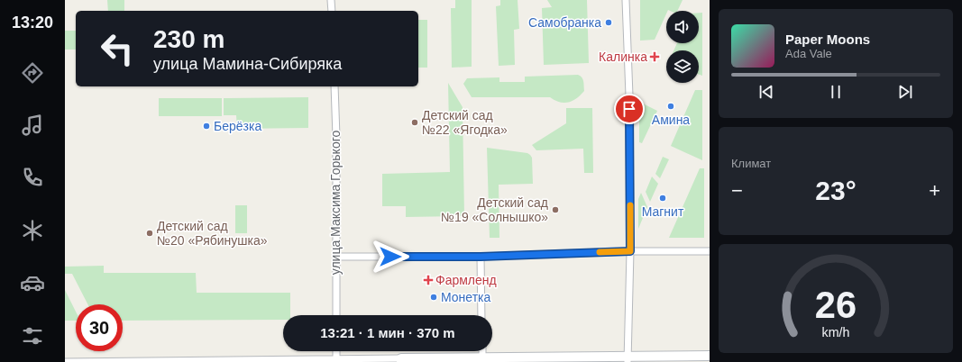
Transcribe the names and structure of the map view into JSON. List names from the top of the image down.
{
  "streets": {
    "street": ["улица Максима Горького"]
  },
  "places": {
    "other": [
      "Самобранка",
      "Амина",
      "Детский сад №22 «Ягодка»",
      "Берёзка",
      "Магнит",
      "Детский сад №19 «Солнышко»",
      "Детский сад №20 «Рябинушка»",
      "Монетка"
    ],
    "health": ["Калинка", "Фармленд"]
  },
  "page": {
    "tabs": "13:20",
    "turn": ["230 m", "улица Мамина-Сибиряка"],
    "song": ["Paper Moons", "Ada Vale"],
    "tile": "Климат",
    "heat": ["−", "23°", "+"],
    "limit": "30",
    "trip": "13:21 · 1 мин · 370 m",
    "gauge": ["26", "km/h"]
  }
}
